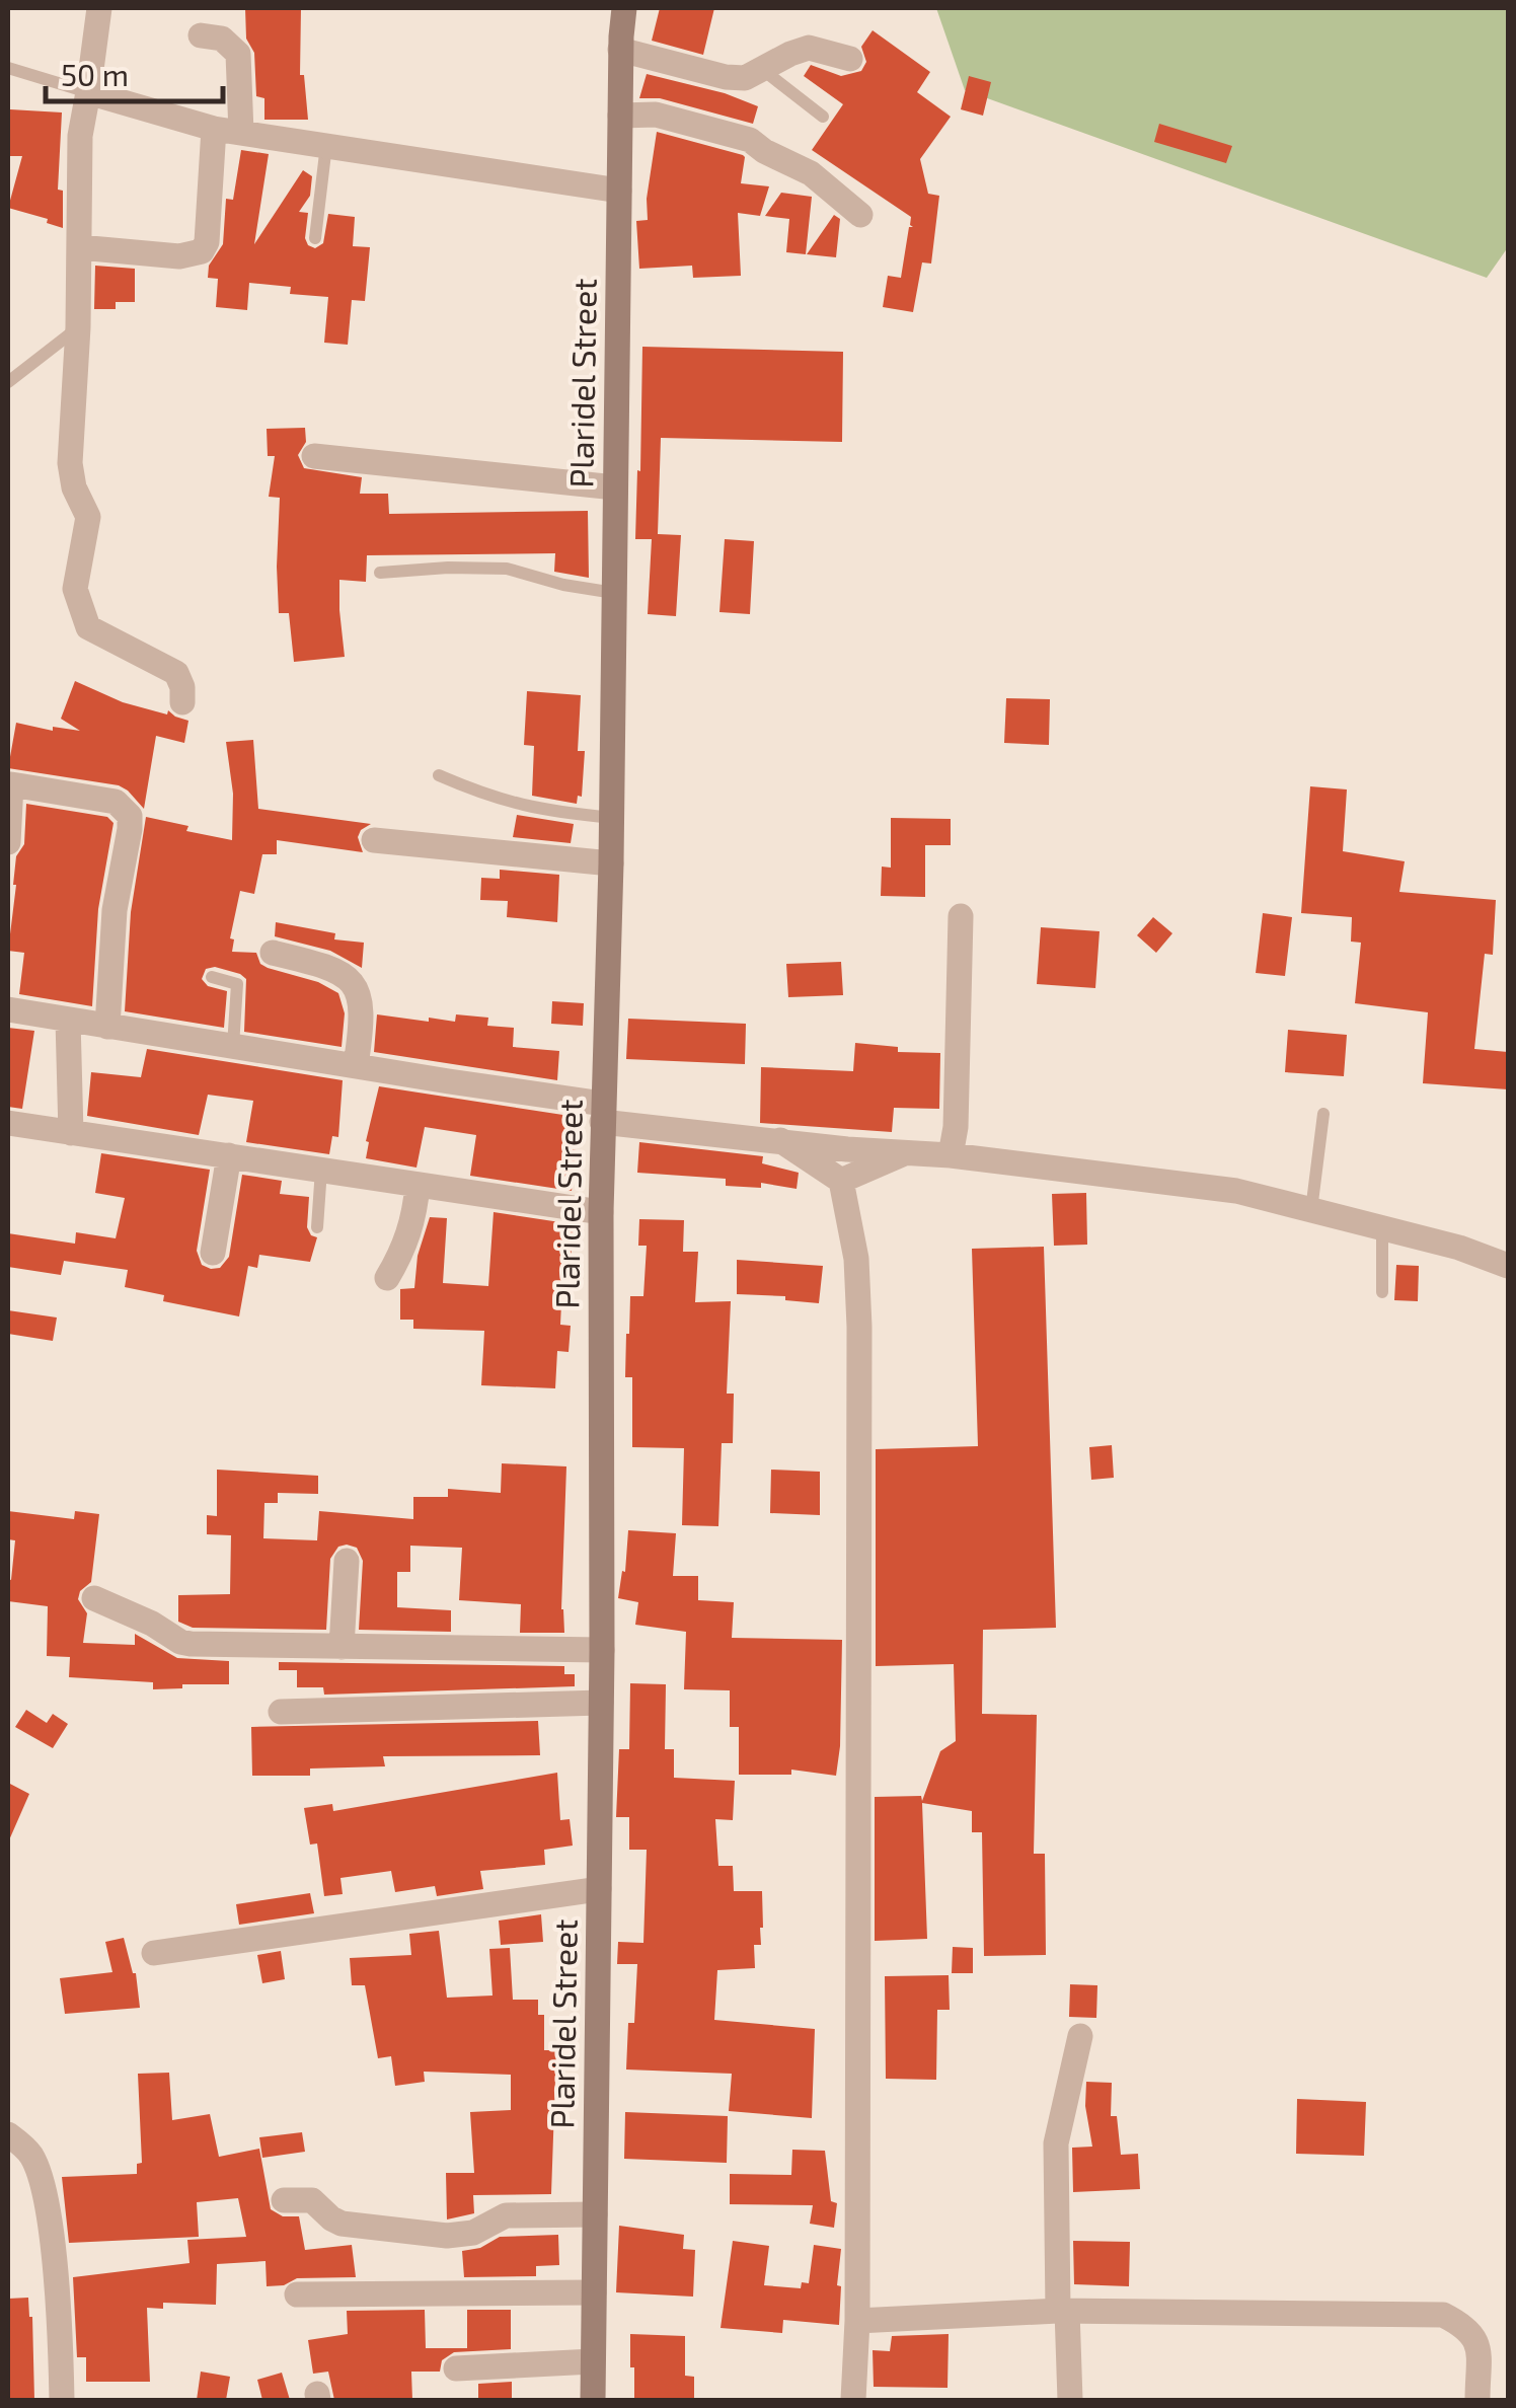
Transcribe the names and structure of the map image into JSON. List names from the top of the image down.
{
  "streets": {
    "street": ["Plaridel Street"]
  },
  "scale_bar": "50 m"
}
